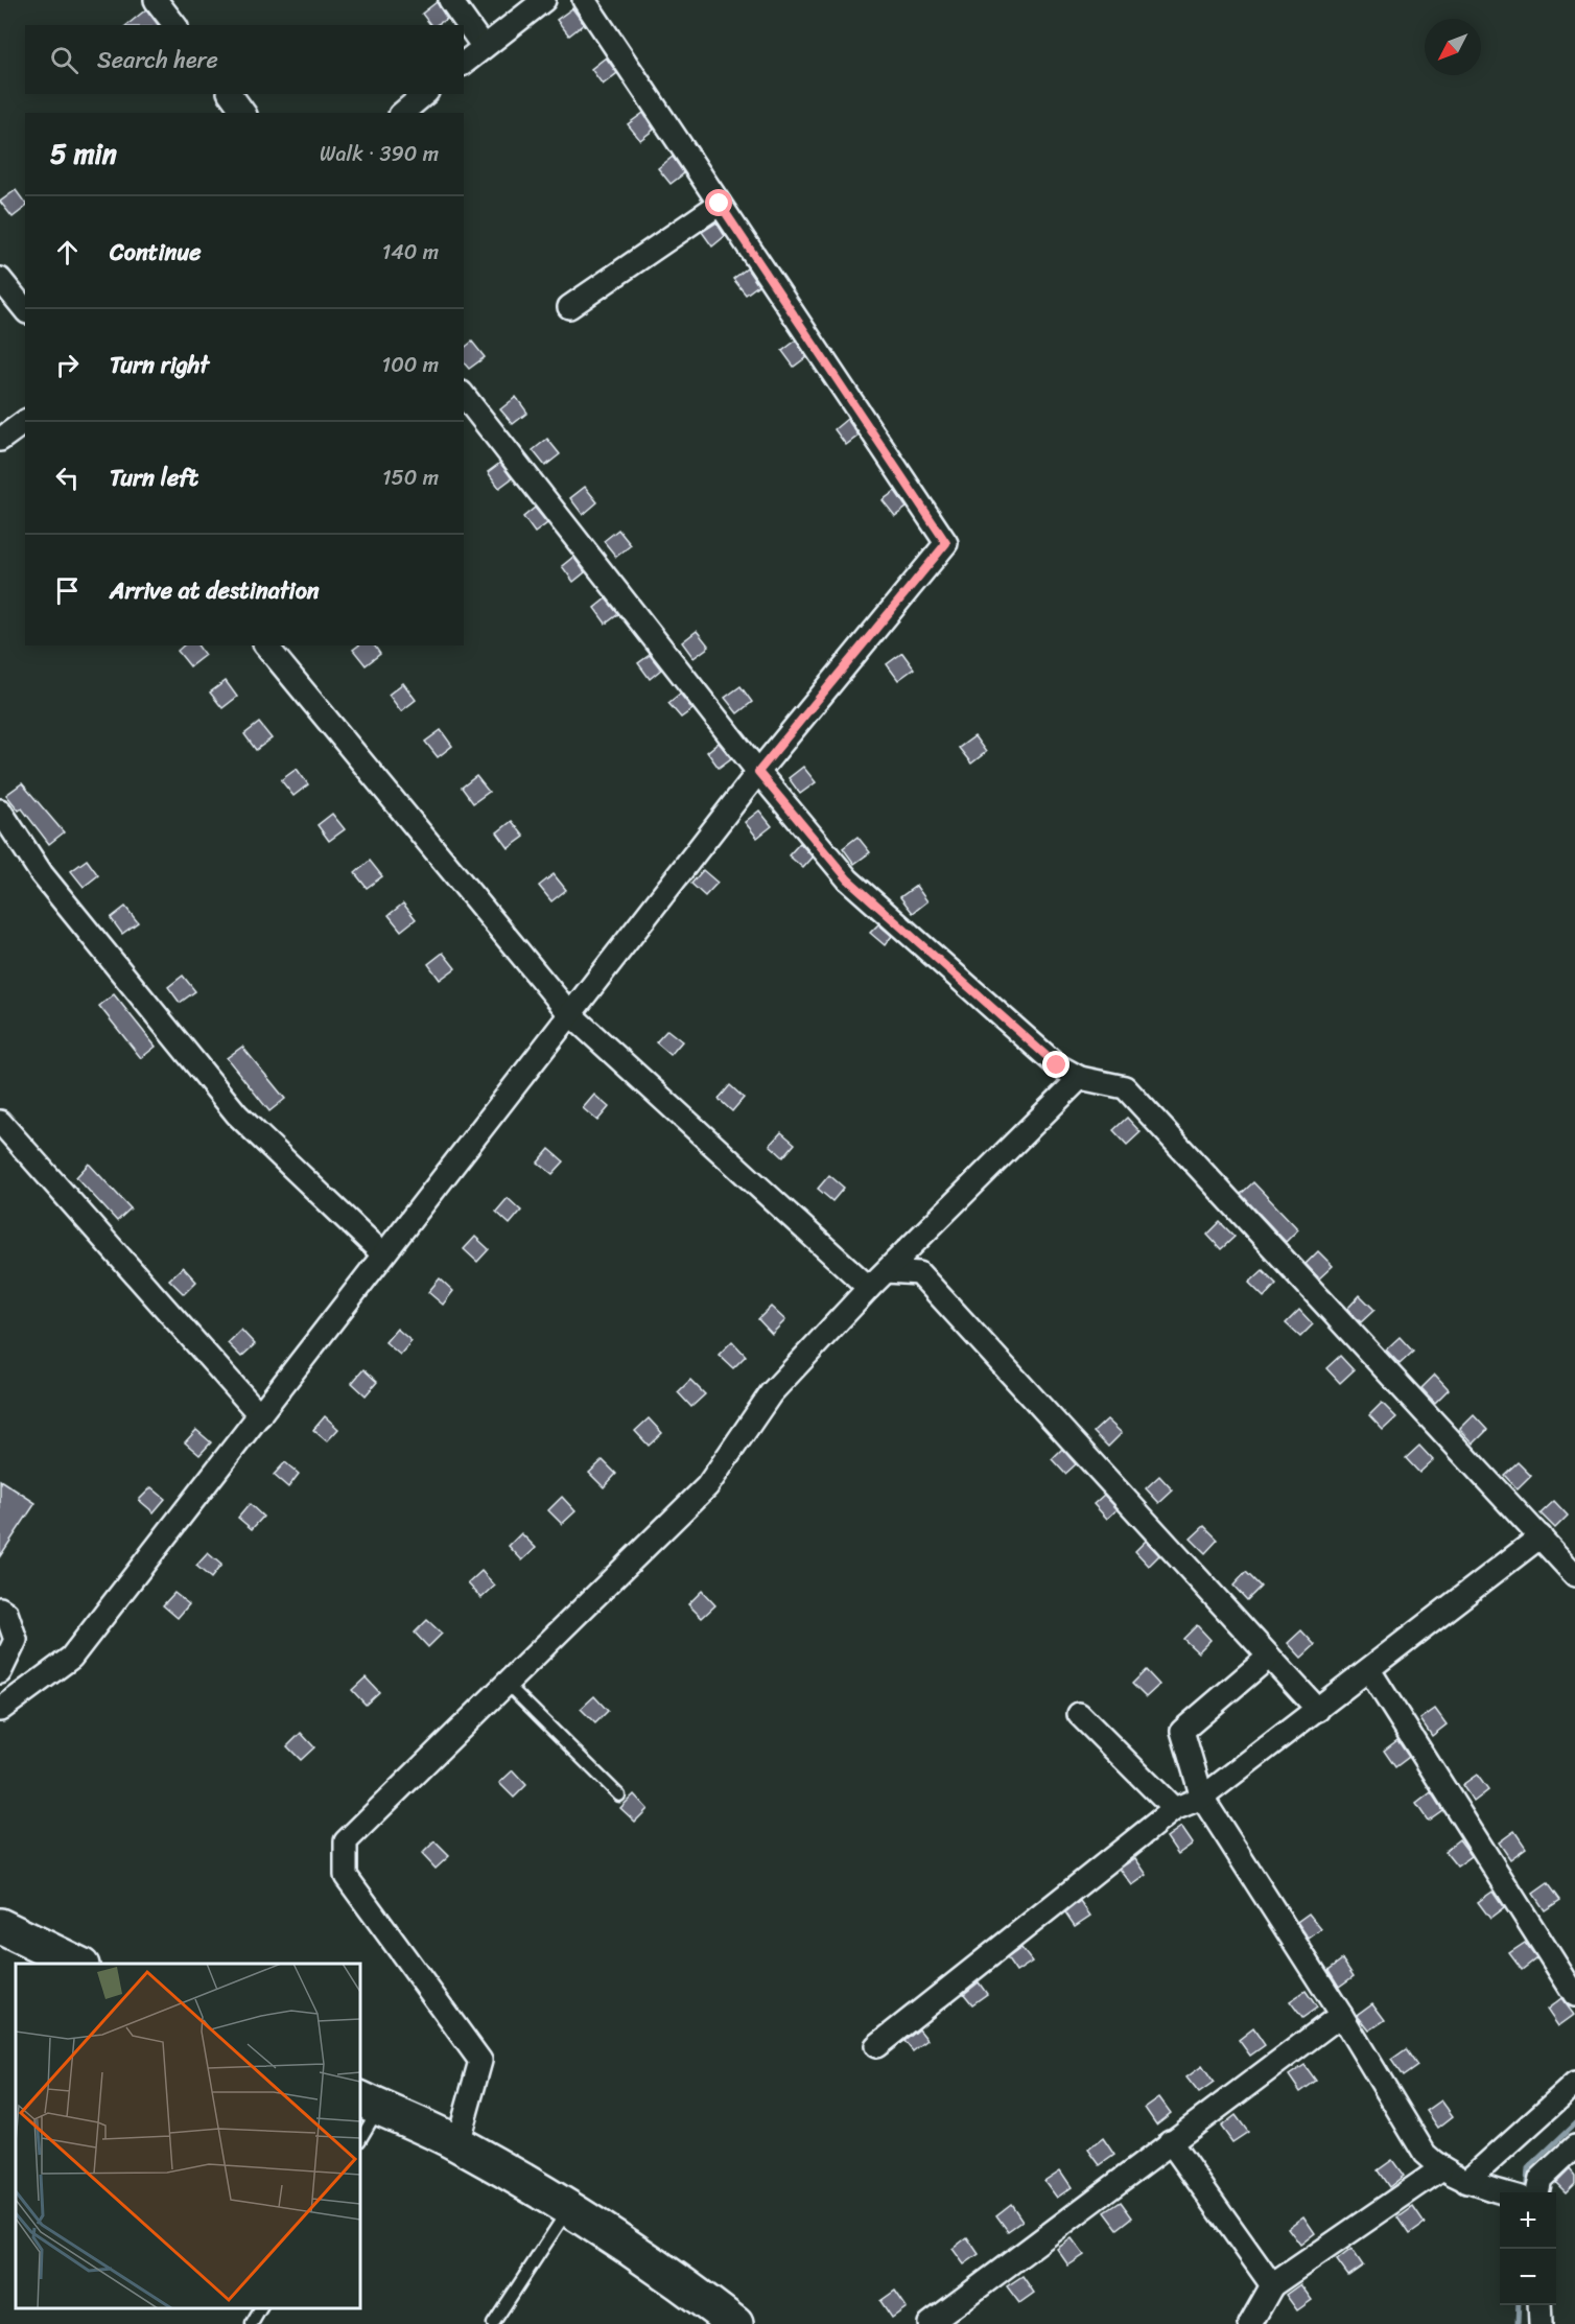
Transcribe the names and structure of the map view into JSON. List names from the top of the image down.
{
  "north": "bottom left",
  "page": {
    "search": "Search here",
    "heading": ["5 min", "Walk · 390 m"],
    "list": [
      ["Continue", "140 m"],
      ["Turn right", "100 m"],
      ["Turn left", "150 m"],
      "Arrive at destination"
    ],
    "map_buttons": ["+", "−"]
  }
}
